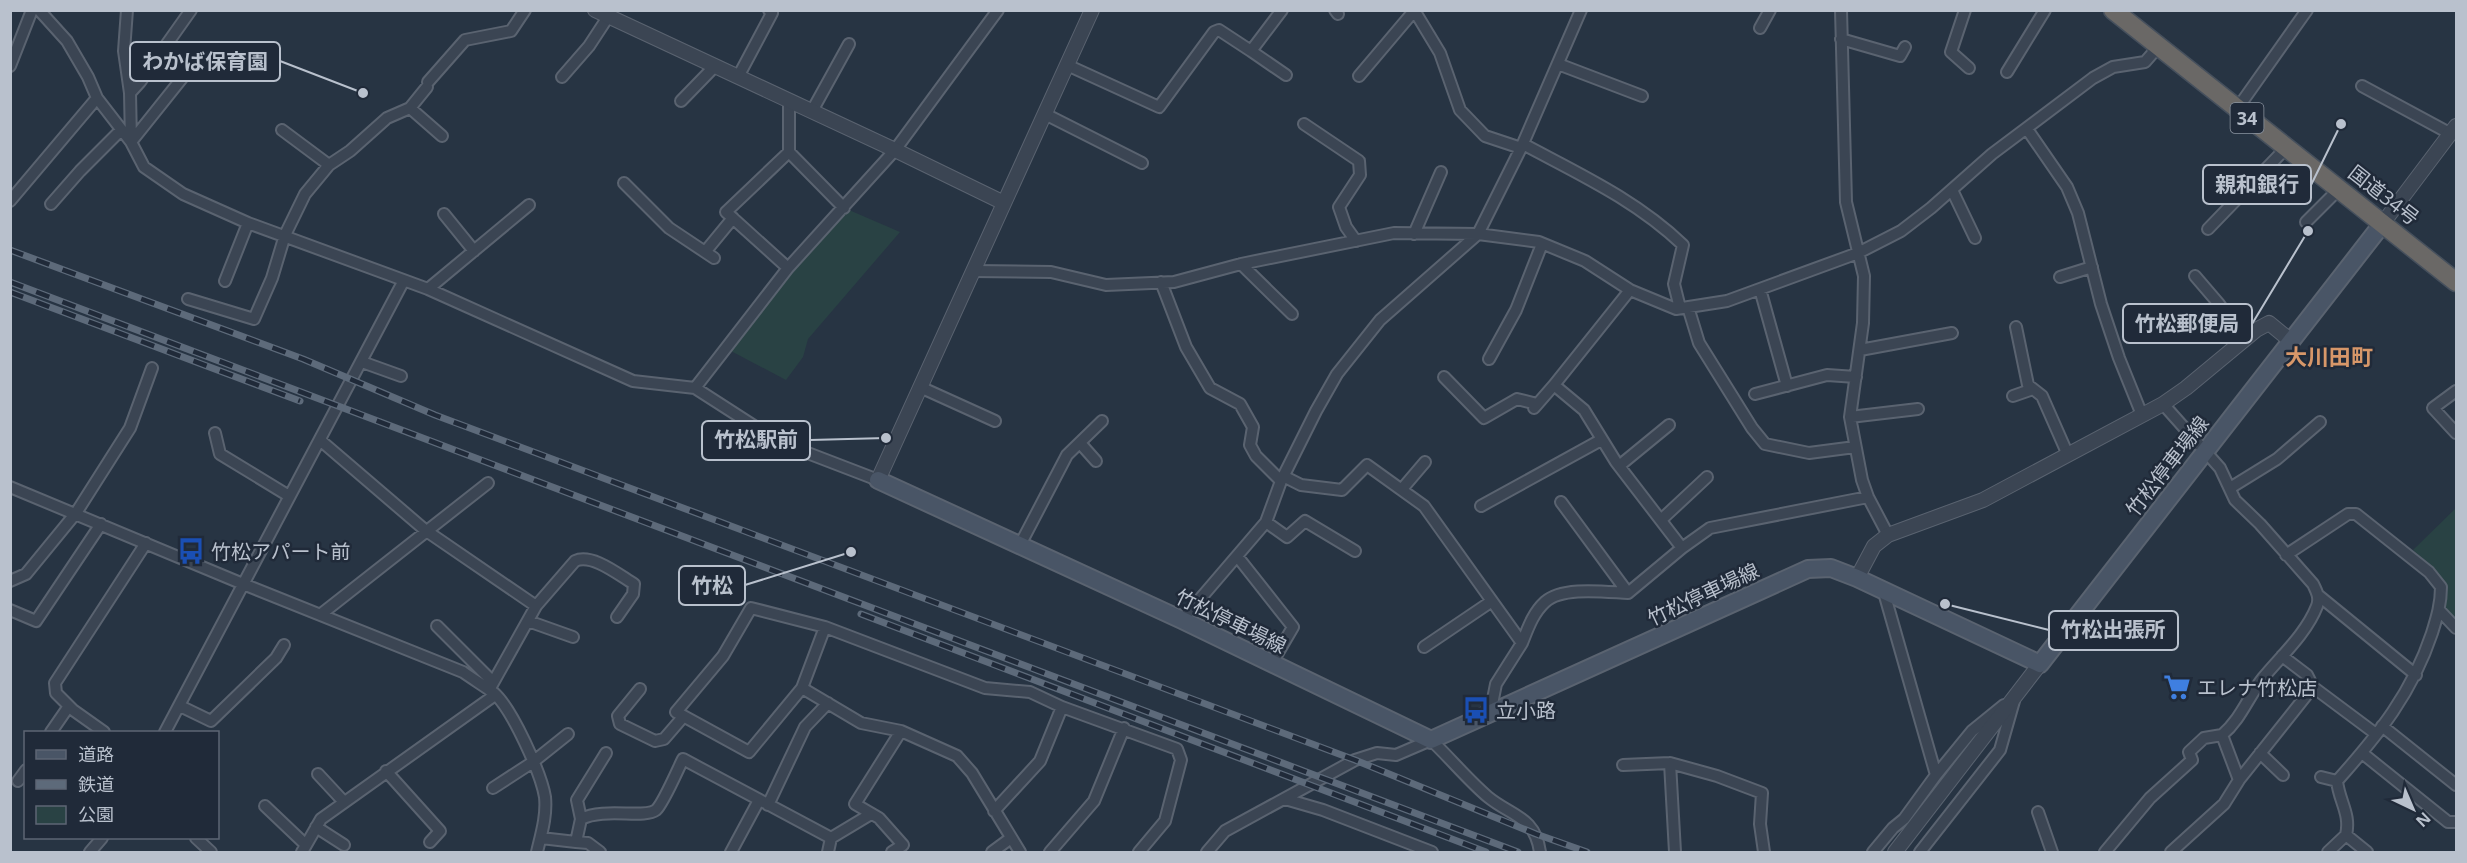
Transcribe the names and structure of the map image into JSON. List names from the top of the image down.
{
  "streets": {
    "highway": ["34", "国道34号"],
    "main road": ["竹松停車場線"]
  },
  "crossings": [
    ["国道34号", "竹松停車場線"]
  ],
  "districts": ["大川田町"],
  "places": {
    "other": [
      "わかば保育園",
      "親和銀行",
      "竹松郵便局",
      "竹松駅前",
      "竹松",
      "竹松出張所"
    ],
    "bus stop": ["竹松アパート前", "立小路"],
    "supermarket": ["エレナ竹松店"]
  },
  "legend": ["道路", "鉄道", "公園"],
  "north": "bottom right"
}
